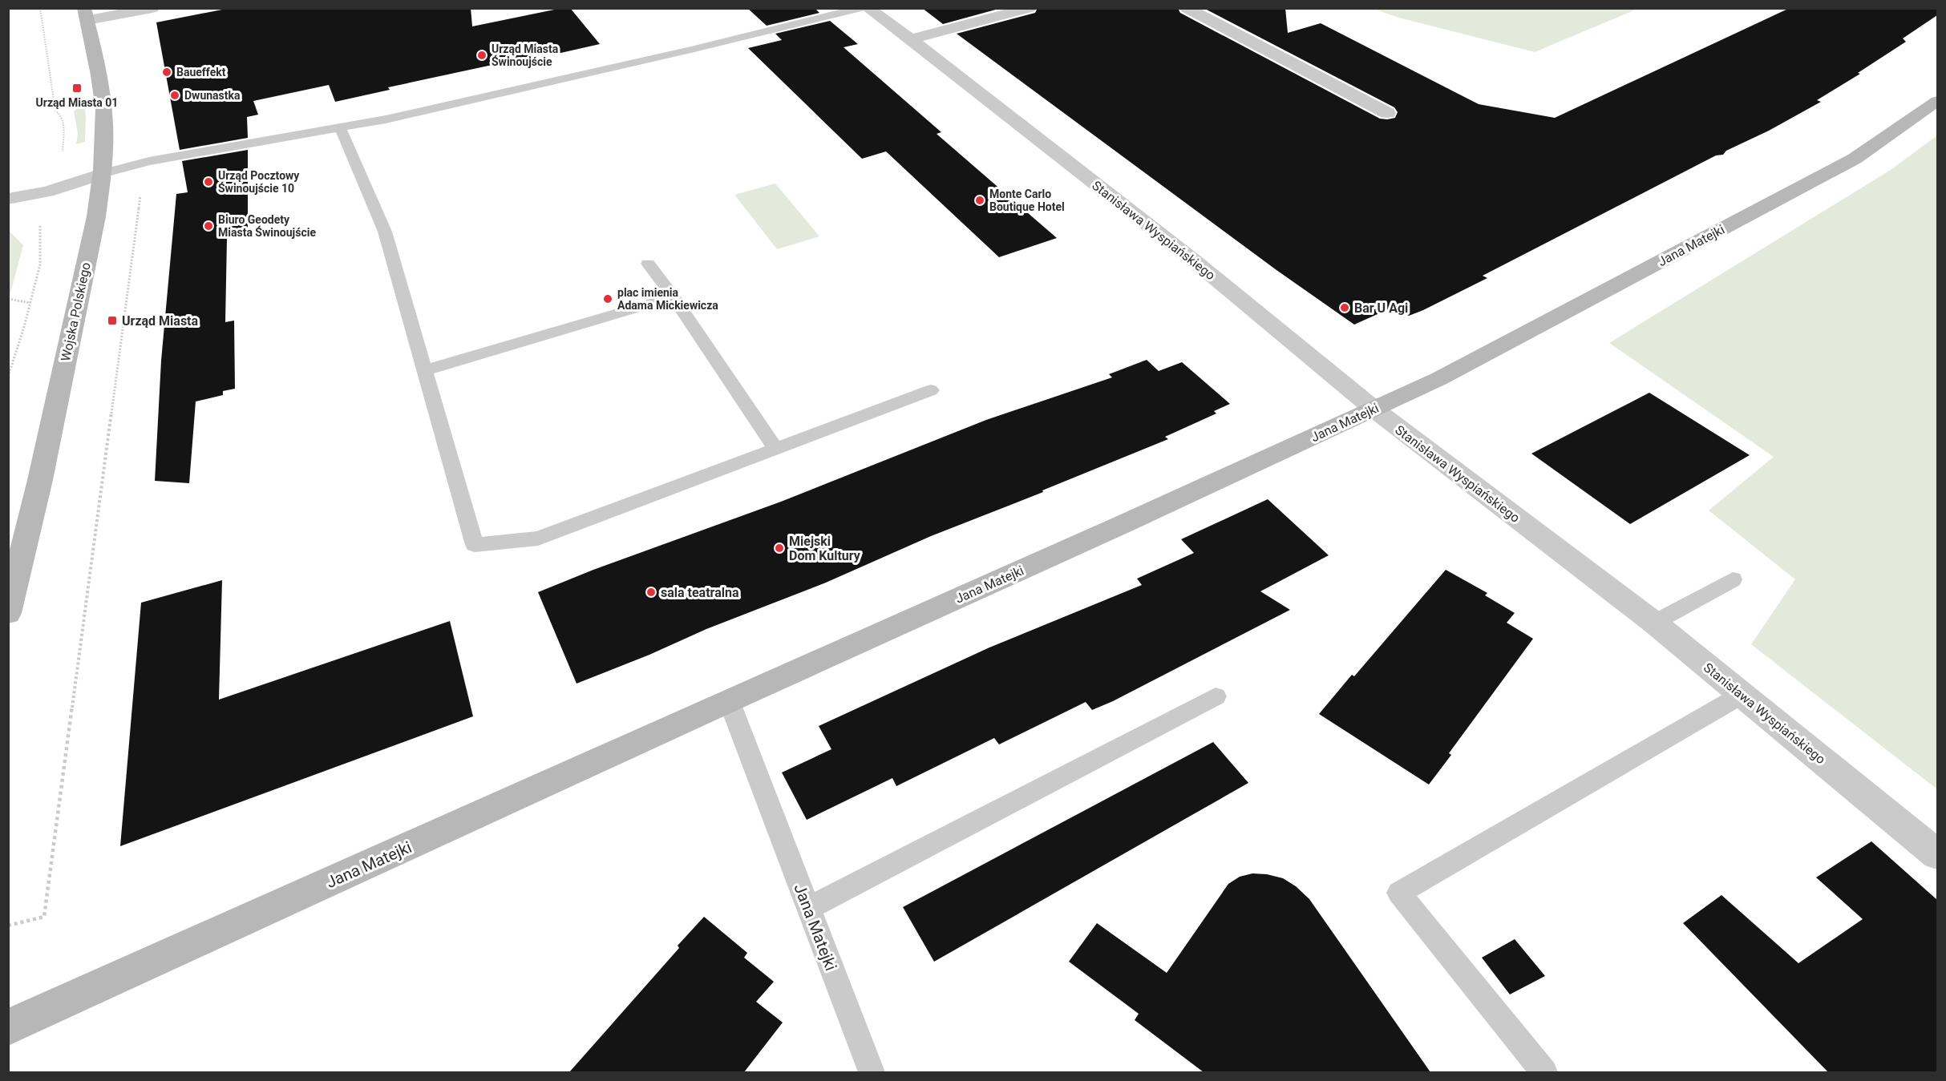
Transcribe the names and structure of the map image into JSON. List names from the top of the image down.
{
  "streets": {
    "street": ["Stanisława Wyspiańskiego", "Jana Matejki", "Wojska Polskiego"]
  },
  "crossings": [
    ["Stanisława Wyspiańskiego", "Jana Matejki"]
  ],
  "places": {
    "other": [
      "Urząd Miasta Świnoujście",
      "Baueffekt",
      "Dwunastka",
      "Urząd Pocztowy Świnoujście 10",
      "Monte Carlo Boutique Hotel",
      "Biuro Geodety Miasta Świnoujście",
      "plac imienia Adama Mickiewicza",
      "Bar U Agi",
      "Miejski Dom Kultury",
      "sala teatralna"
    ],
    "transit": ["Urząd Miasta 01", "Urząd Miasta"]
  }
}
